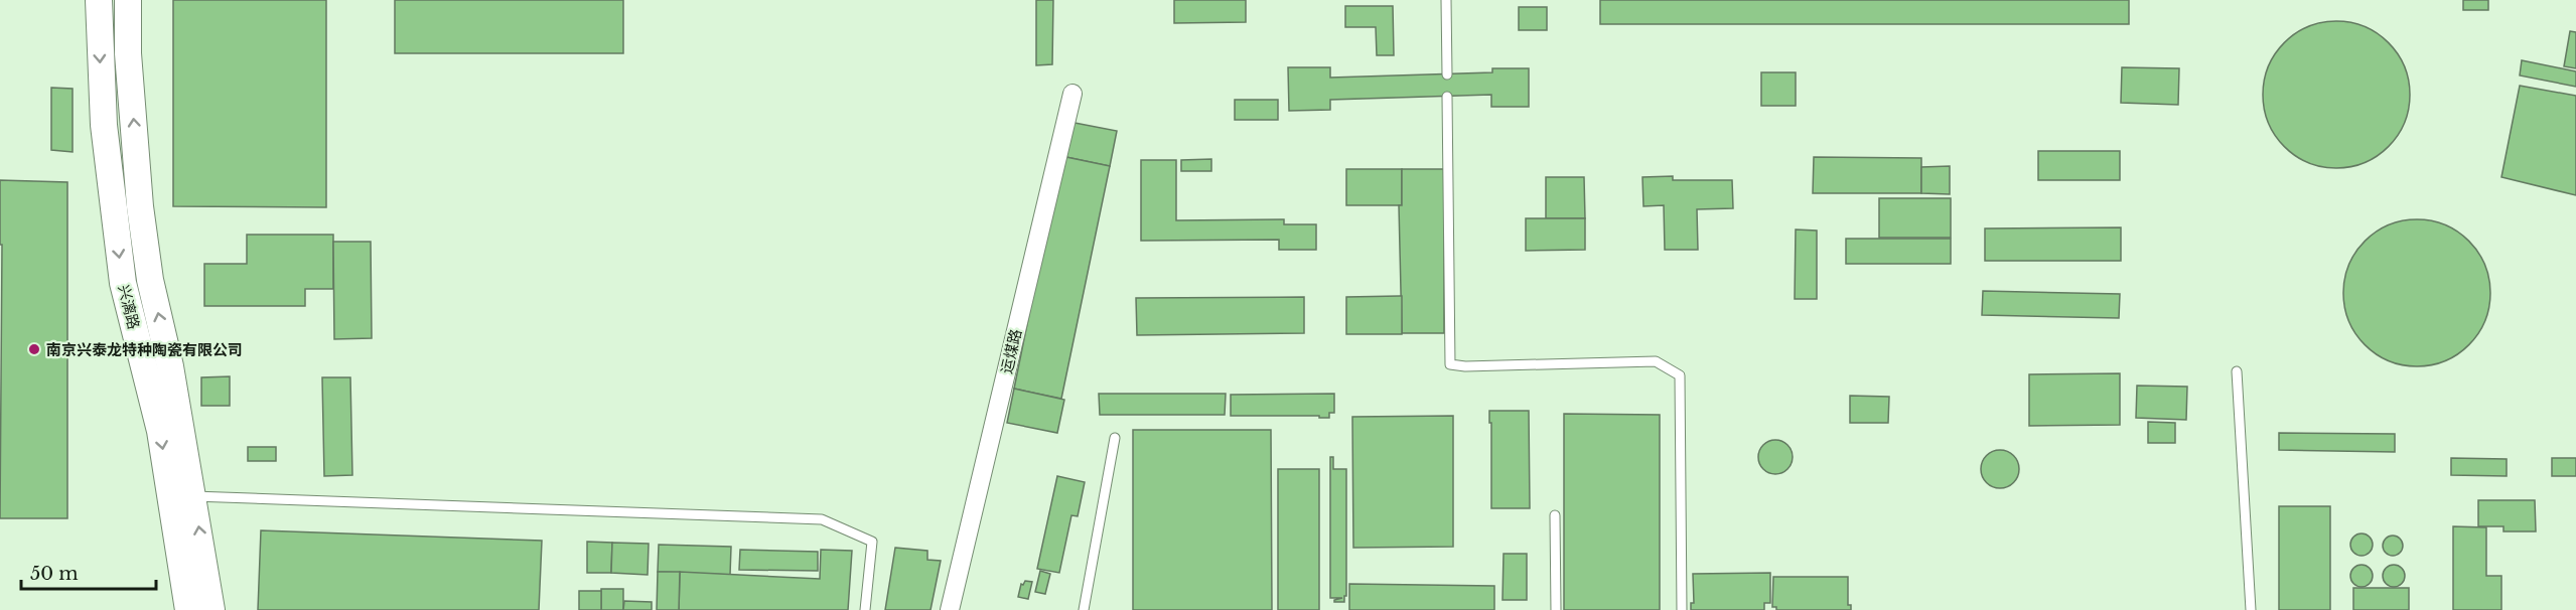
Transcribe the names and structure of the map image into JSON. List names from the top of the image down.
{
  "streets": {
    "street": ["兴漓路", "运煤路"]
  },
  "places": ["南京兴泰龙特种陶瓷有限公司"],
  "scale_bar": "50 m"
}
